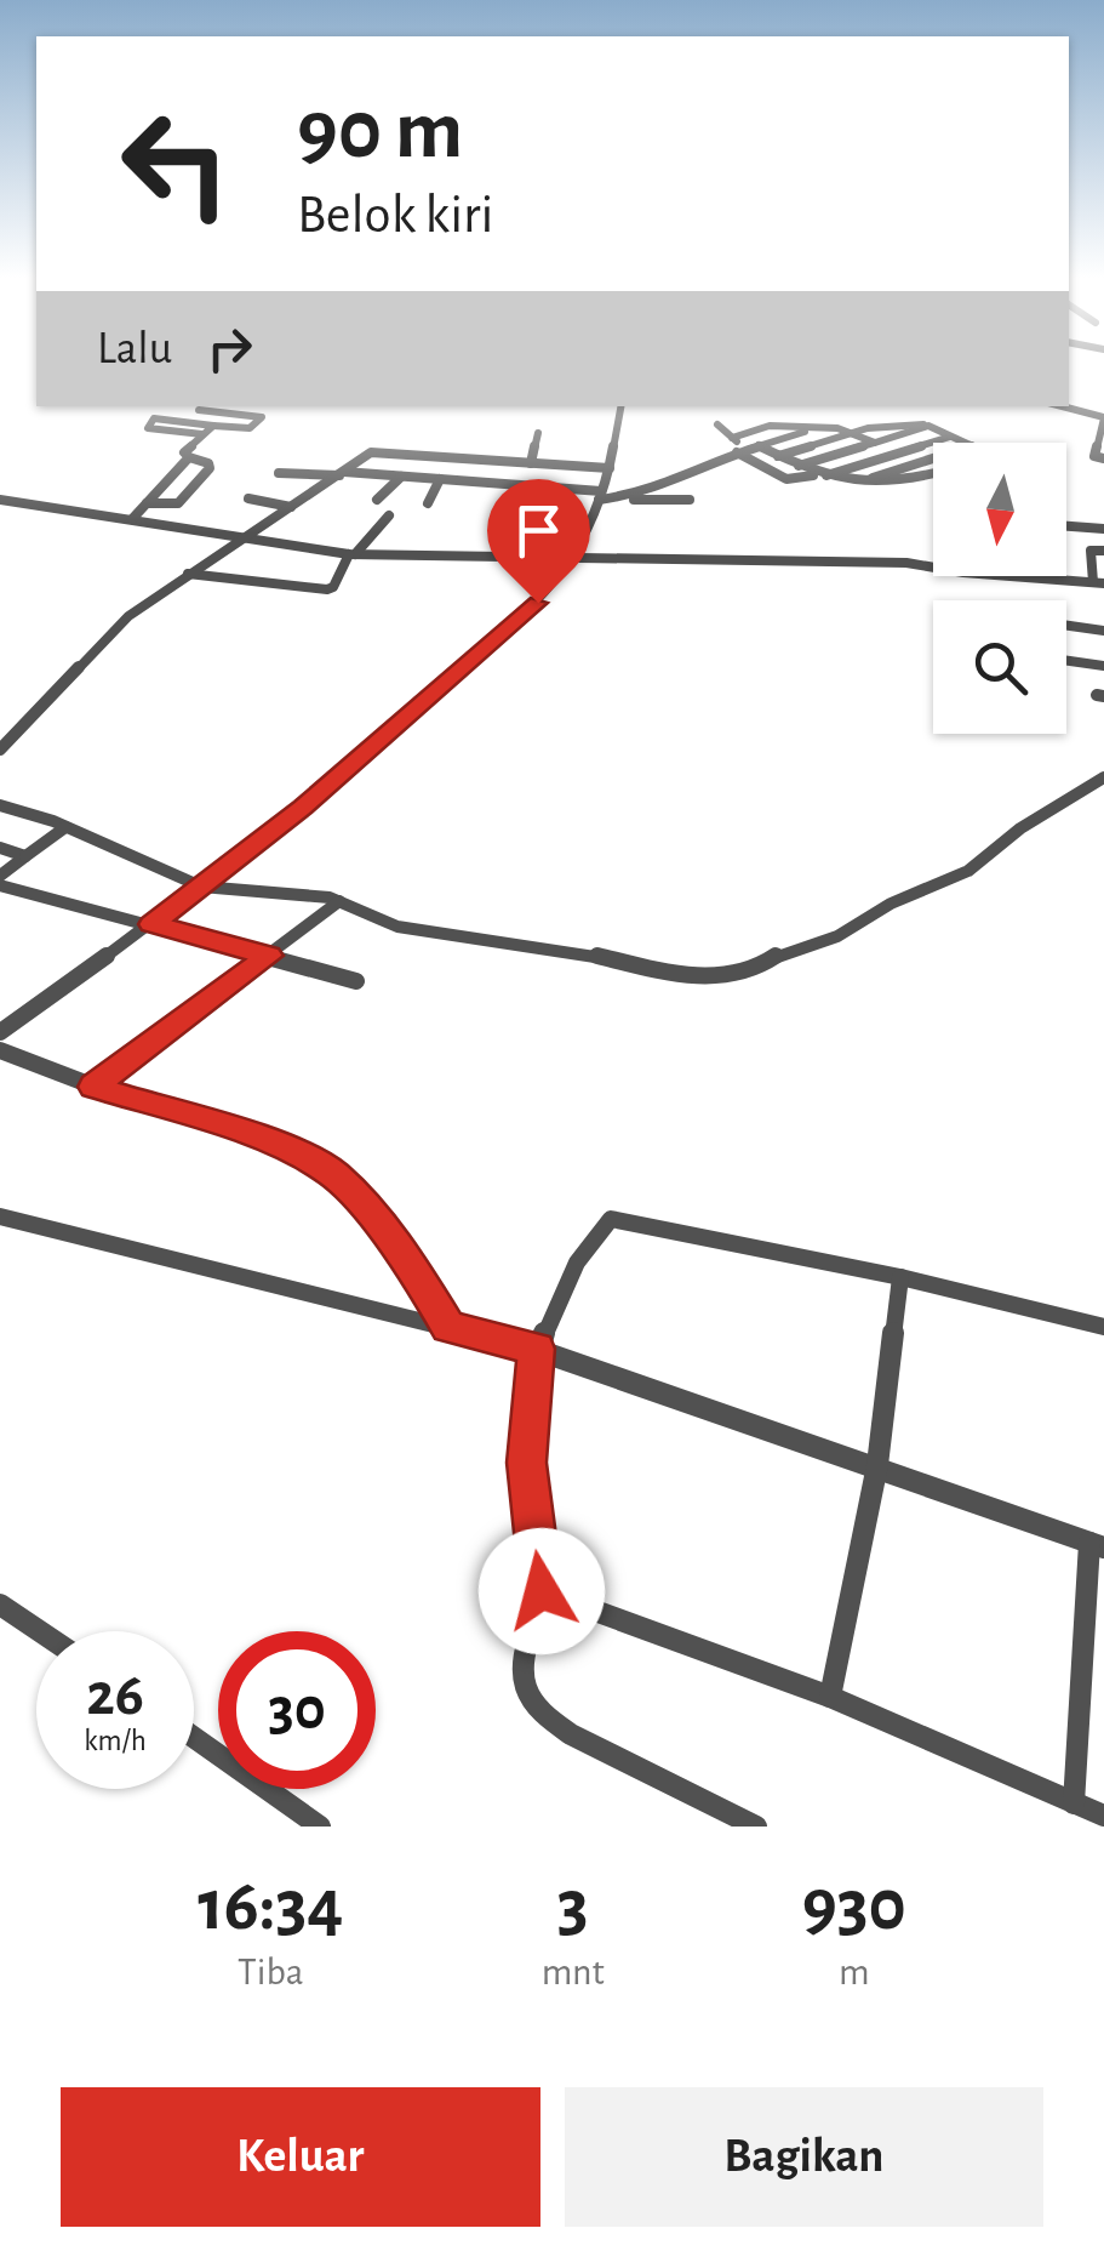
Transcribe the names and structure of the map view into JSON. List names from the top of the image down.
{
  "north": "bottom",
  "page": {
    "turn": ["90 m", "Belok kiri"],
    "then": "Lalu",
    "speed": "26 km/h",
    "limit": "30",
    "eta": [
      "16:34",
      "Tiba",
      "3",
      "mnt",
      "930",
      "m"
    ],
    "buttons": ["Keluar", "Bagikan"]
  }
}
